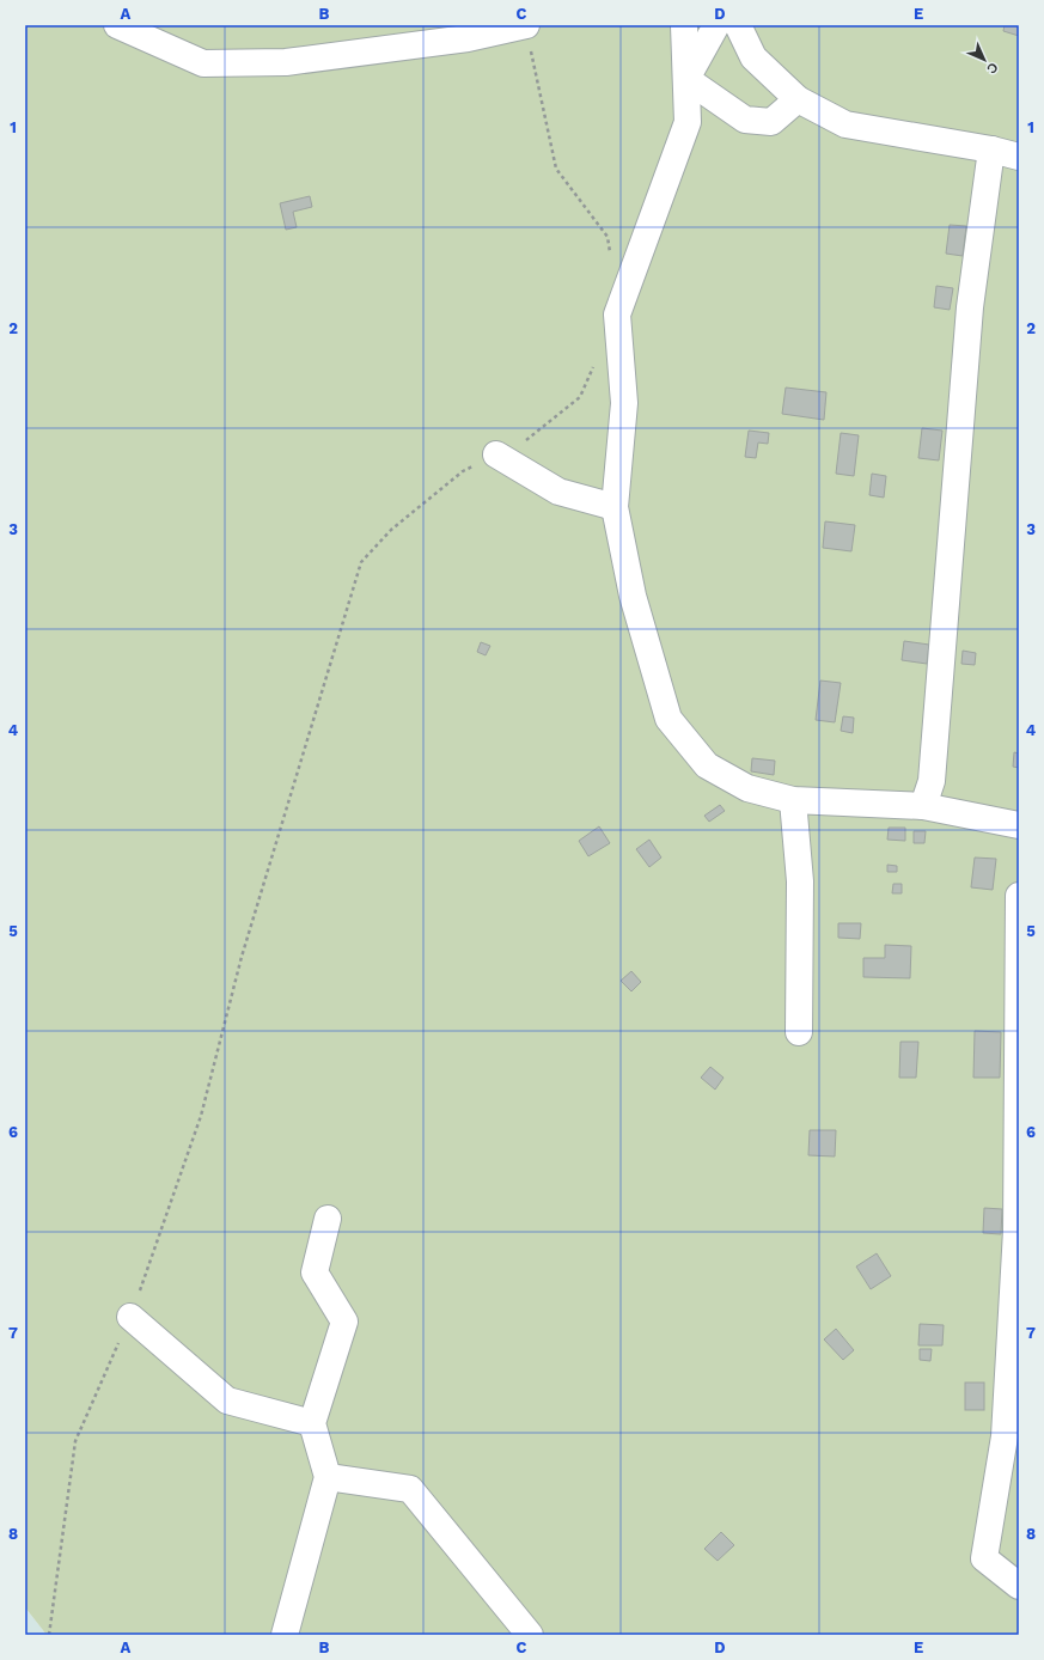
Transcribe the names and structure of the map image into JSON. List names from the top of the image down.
{
  "north": "bottom right",
  "grid": {
    "columns": [
      "A",
      "B",
      "C",
      "D",
      "E"
    ],
    "rows": [
      "1",
      "2",
      "3",
      "4",
      "5",
      "6",
      "7",
      "8"
    ]
  }
}
